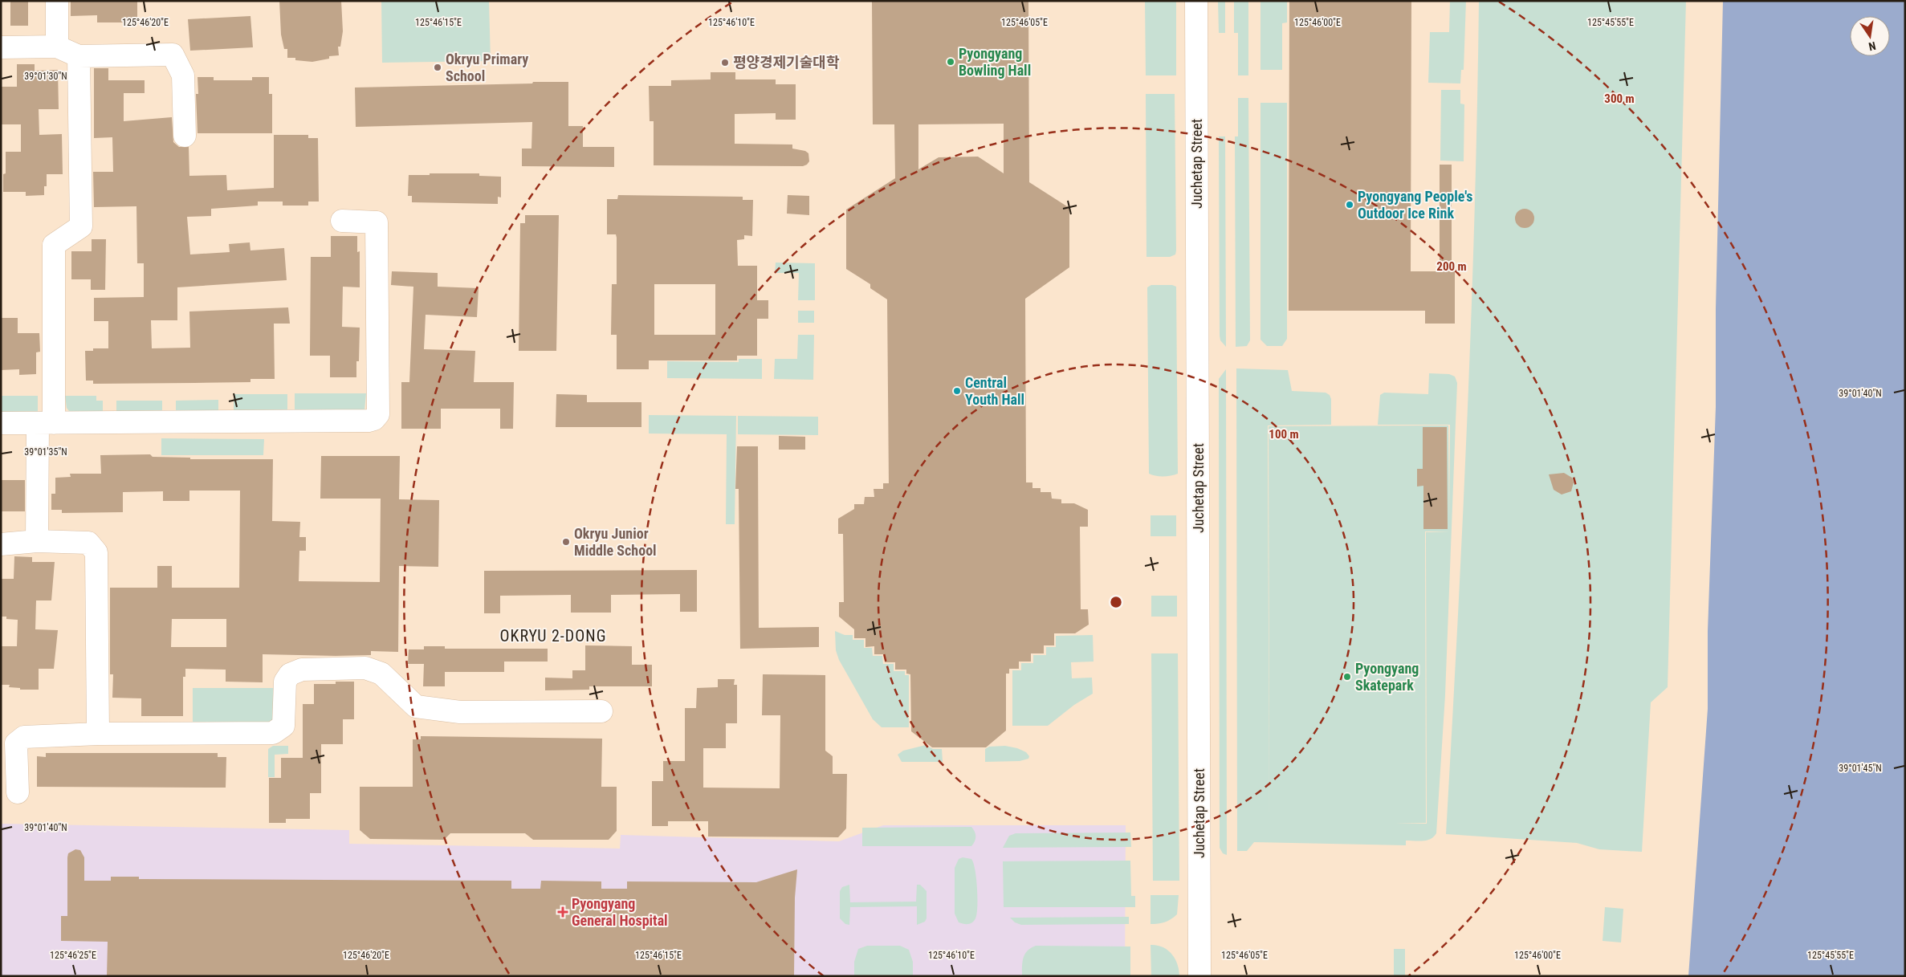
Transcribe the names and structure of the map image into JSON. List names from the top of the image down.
{
  "streets": {
    "street": ["Juchetap Street"]
  },
  "districts": ["OKRYU 2-DONG"],
  "places": {
    "other": [
      "Pyongyang Bowling Hall",
      "평양경제기술대학",
      "Okryu Primary School",
      "Pyongyang People's Outdoor Ice Rink",
      "Central Youth Hall",
      "Okryu Junior Middle School",
      "Pyongyang Skatepark"
    ],
    "health": ["Pyongyang General Hospital"]
  },
  "north": "bottom",
  "coordinates": [
    "125°46'20\"E",
    "125°46'15\"E",
    "125°46'10\"E",
    "125°46'05\"E",
    "125°46'00\"E",
    "125°45'55\"E",
    "39°01'30\"N",
    "39°01'40\"N",
    "39°01'35\"N",
    "39°01'45\"N",
    "125°46'25\"E"
  ],
  "rings": ["300 m", "200 m", "100 m"]
}
